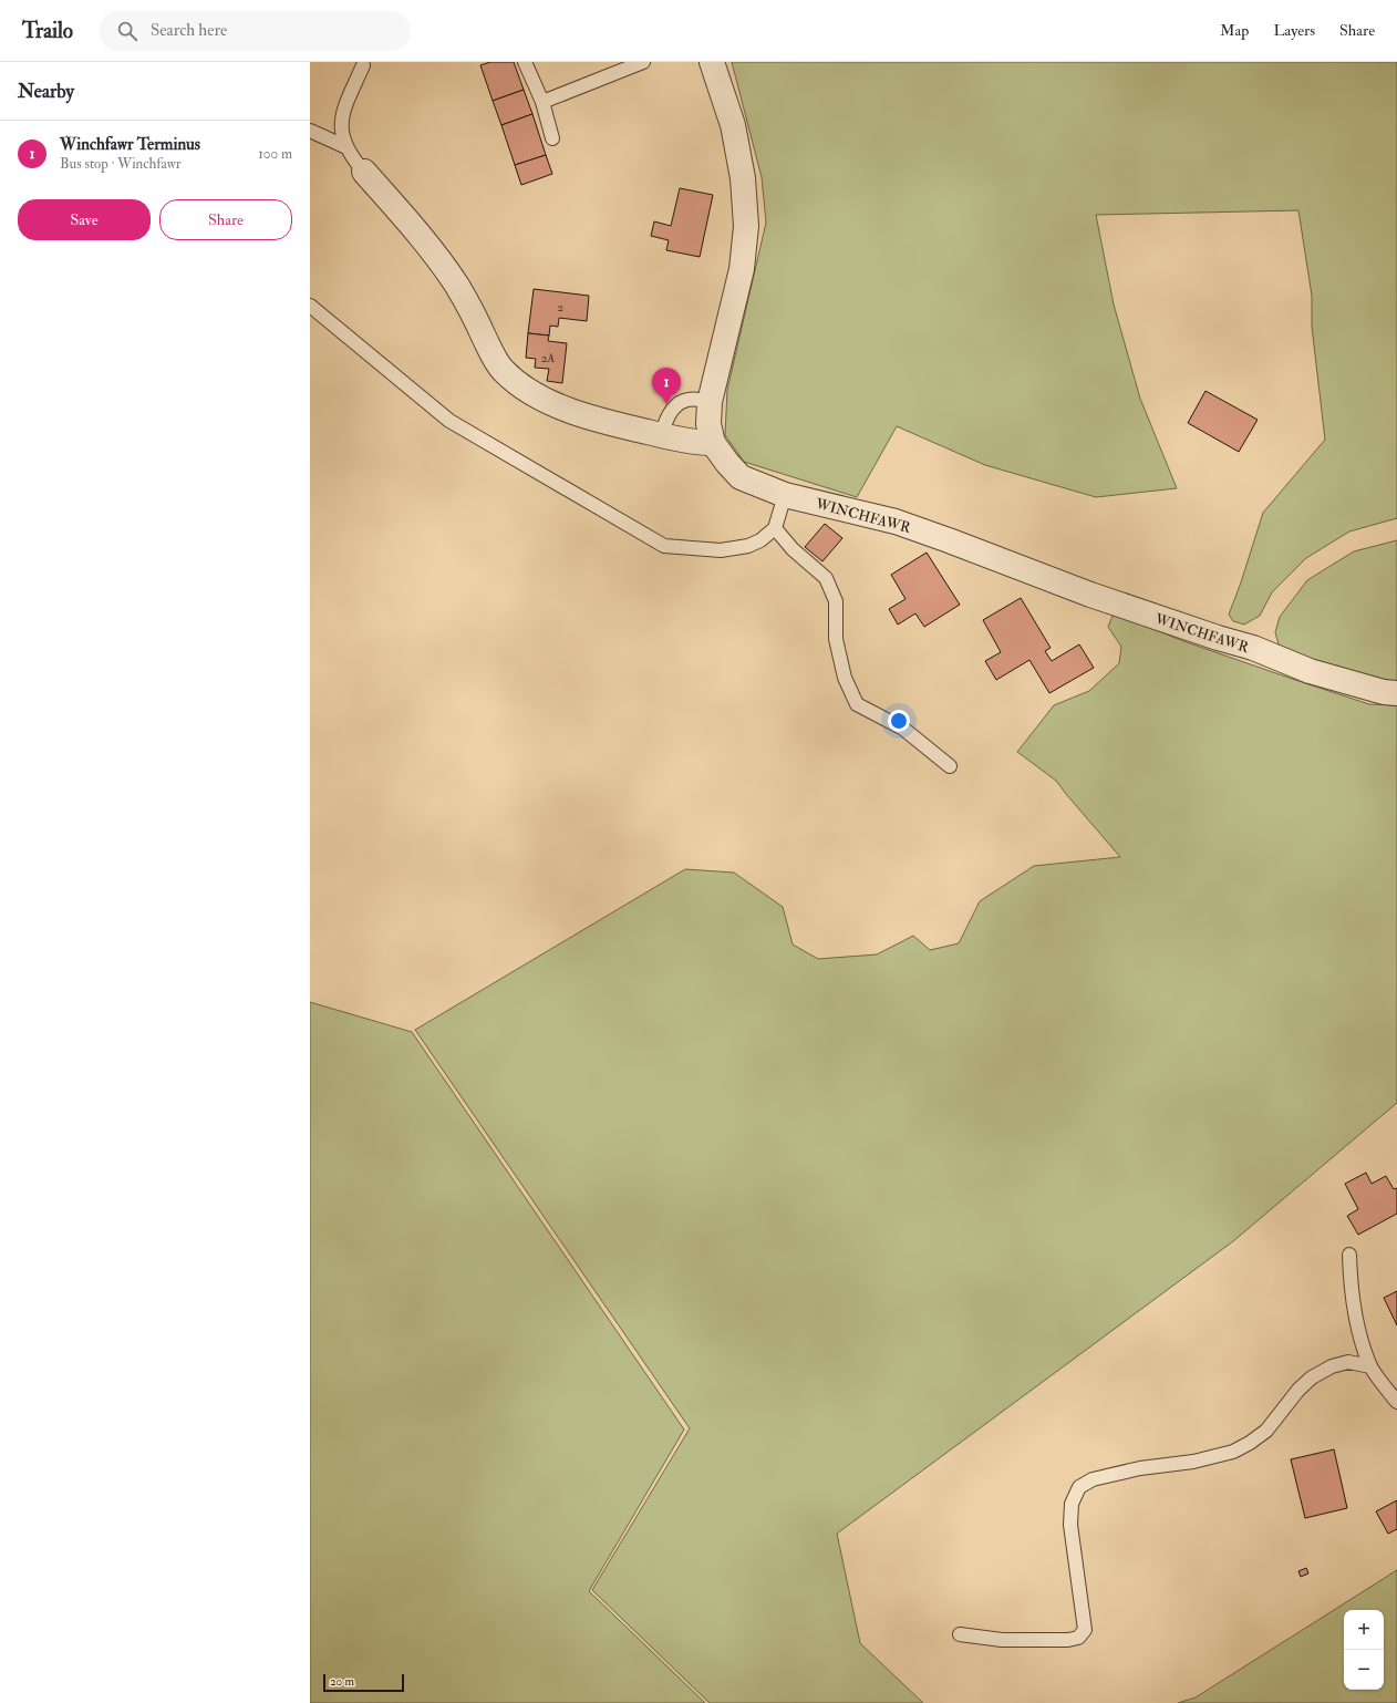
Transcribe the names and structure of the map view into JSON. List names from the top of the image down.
{
  "streets": {
    "street": ["WINCHFAWR"]
  },
  "house_numbers": ["2", "2A"],
  "scale_bar": "20 m",
  "page": {
    "header": "Trailo",
    "search": "Search here",
    "nav": ["Map", "Layers", "Share"],
    "heading": "Nearby",
    "list": [
      {
        "mark": "1",
        "name": "Winchfawr Terminus",
        "note": "Bus stop · Winchfawr",
        "value": "100 m"
      }
    ],
    "buttons": ["Save", "Share"],
    "pins": "1",
    "map_buttons": ["+", "−"],
    "scale": "20 m"
  }
}
